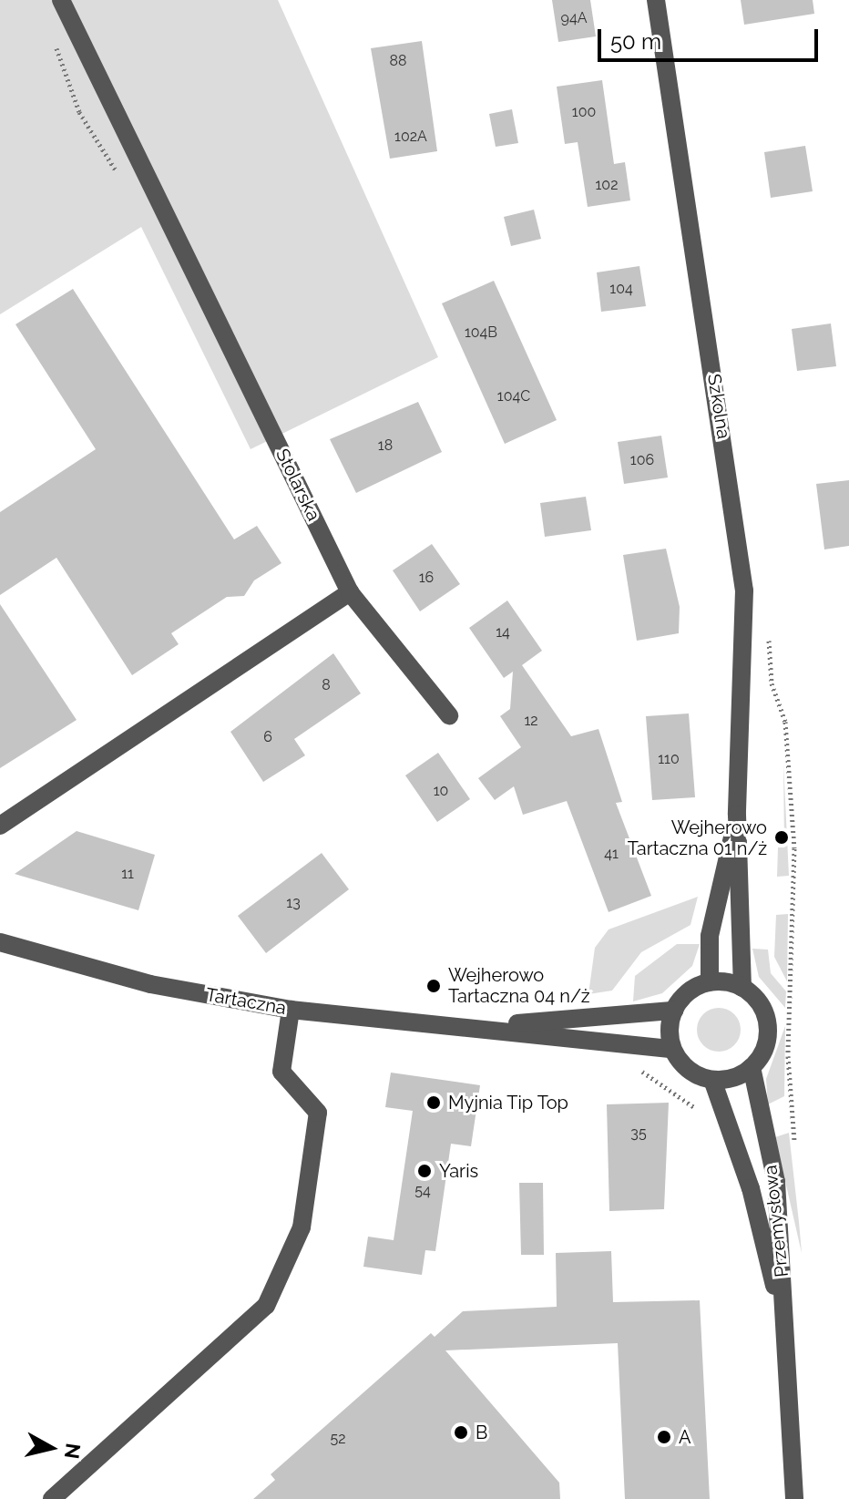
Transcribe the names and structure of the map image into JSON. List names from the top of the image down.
{
  "streets": {
    "street": [
      "Szkolna",
      "Stolarska",
      "Tartaczna",
      "Przemysłowa"
    ]
  },
  "crossings": [
    ["Szkolna", "Tartaczna"],
    ["Szkolna", "Przemysłowa"],
    ["Tartaczna", "Przemysłowa"]
  ],
  "places": [
    "Wejherowo Tartaczna 01 n/ż",
    "Wejherowo Tartaczna 04 n/ż",
    "Myjnia Tip Top",
    "Yaris",
    "B",
    "A"
  ],
  "house_numbers": [
    "94A",
    "88",
    "100",
    "102A",
    "102",
    "104",
    "104B",
    "104C",
    "18",
    "106",
    "16",
    "14",
    "8",
    "12",
    "6",
    "110",
    "10",
    "41",
    "11",
    "13",
    "35",
    "54",
    "52"
  ],
  "scale_bar": "50 m",
  "north": "right"
}
